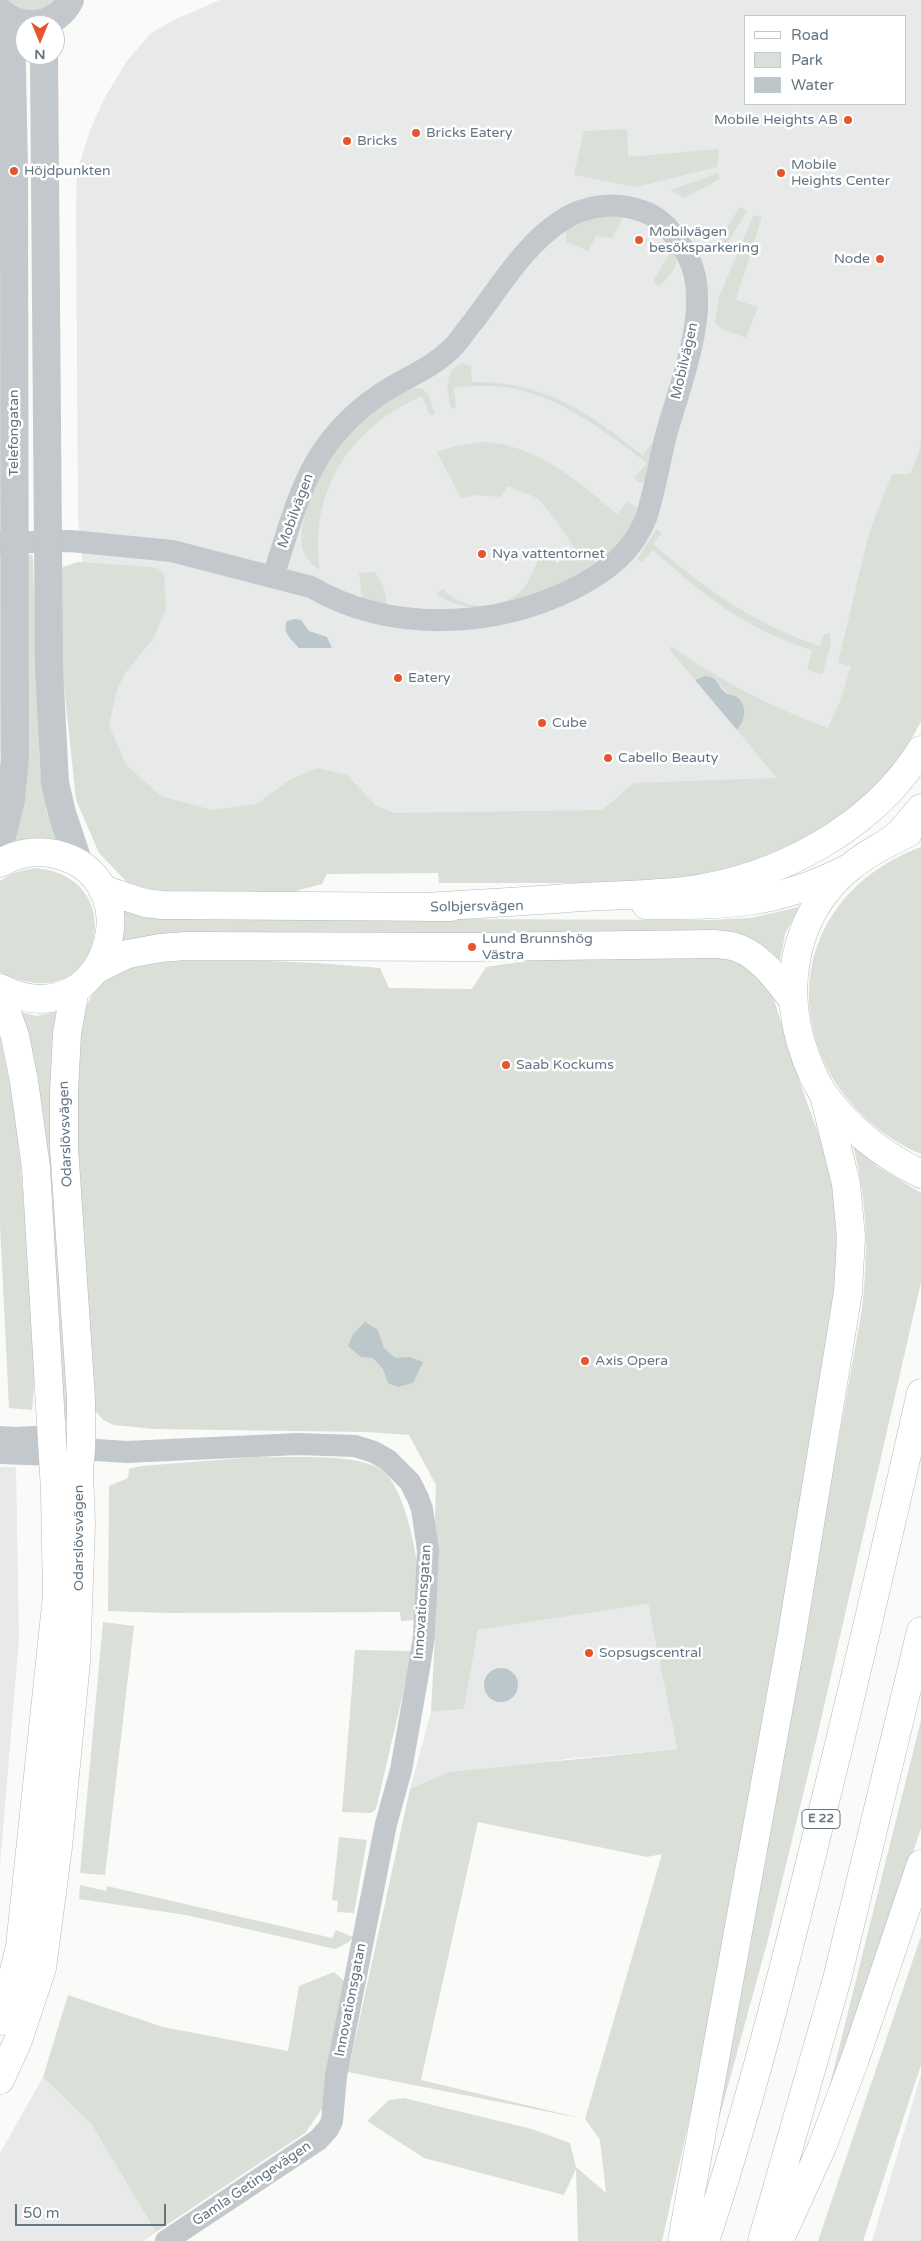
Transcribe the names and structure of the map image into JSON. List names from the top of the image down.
{
  "streets": {
    "main road": ["Solbjersvägen", "Odarslövsvägen", "E 22"],
    "street": [
      "Mobilvägen",
      "Telefongatan",
      "Innovationsgatan",
      "Gamla Getingevägen"
    ]
  },
  "crossings": [
    ["Mobilvägen", "Telefongatan"],
    ["Odarslövsvägen", "Innovationsgatan"],
    ["Innovationsgatan", "Gamla Getingevägen"]
  ],
  "places": [
    "Mobile Heights AB",
    "Bricks Eatery",
    "Bricks",
    "Höjdpunkten",
    "Mobile Heights Center",
    "Mobilvägen besöksparkering",
    "Node",
    "Nya vattentornet",
    "Eatery",
    "Cube",
    "Cabello Beauty",
    "Lund Brunnshög Västra",
    "Saab Kockums",
    "Axis Opera",
    "Sopsugscentral"
  ],
  "legend": ["Road", "Park", "Water"],
  "scale_bar": "50 m",
  "north": "bottom"
}
